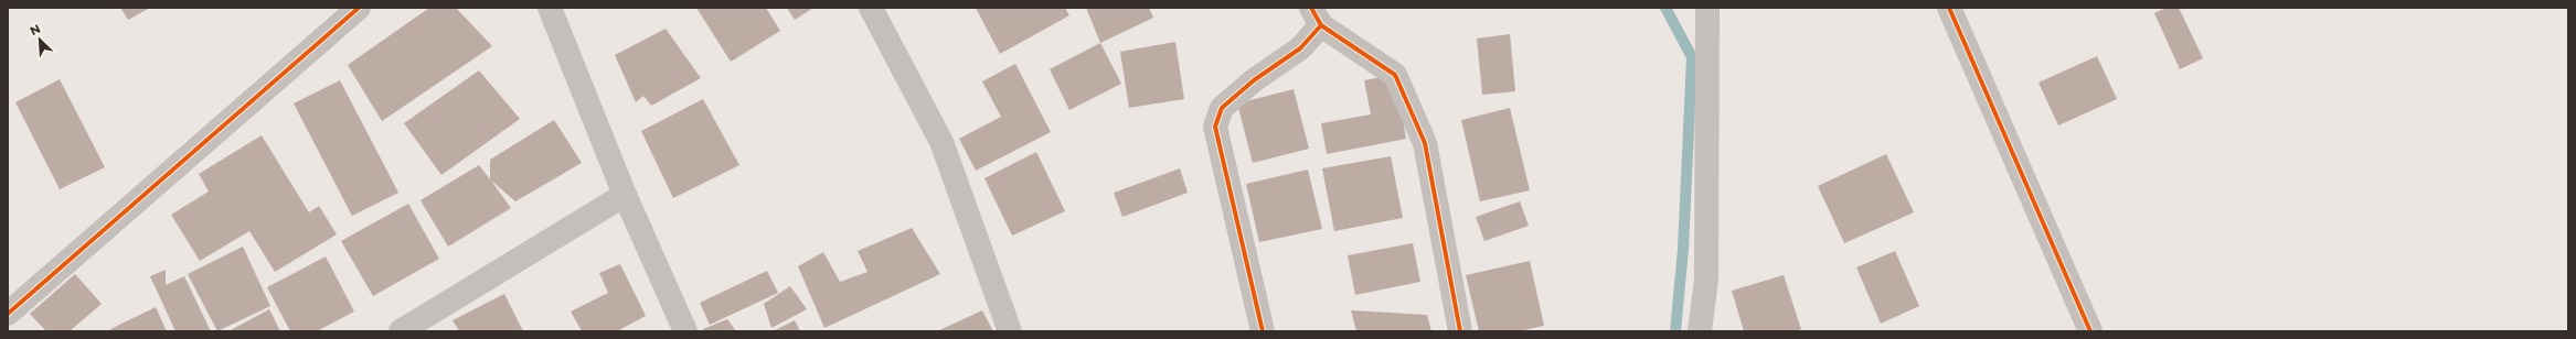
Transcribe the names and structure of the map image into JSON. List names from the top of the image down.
{
  "north": "top left"
}
